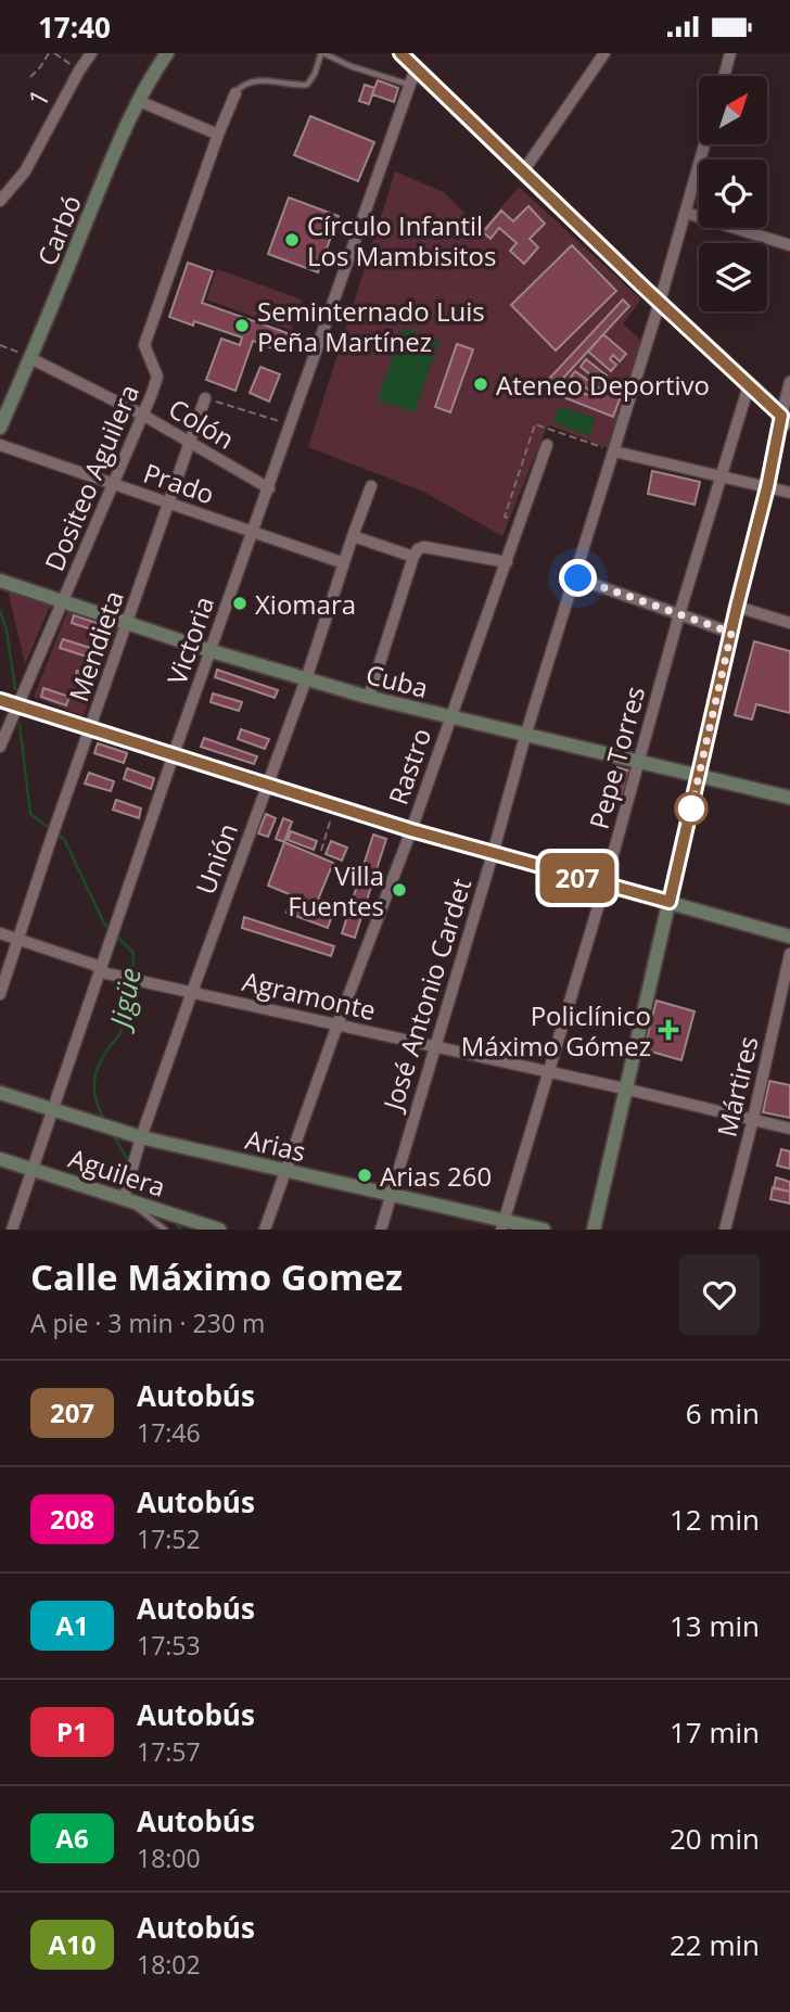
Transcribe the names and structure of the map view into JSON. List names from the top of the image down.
{
  "streets": {
    "street": [
      "1",
      "Carbó",
      "Colón",
      "Dositeo Aguilera",
      "Prado",
      "Victoria",
      "Mendieta",
      "Cuba",
      "Pepe Torres",
      "Rastro",
      "Unión",
      "José Antonio Cardet",
      "Agramonte",
      "Mártires",
      "Arias",
      "Aguilera"
    ]
  },
  "crossings": [
    ["Carbó", "Colón"],
    ["Colón", "Dositeo Aguilera"],
    ["Colón", "Victoria"],
    ["Colón", "Mendieta"],
    ["Dositeo Aguilera", "Prado"],
    ["Dositeo Aguilera", "Cuba"],
    ["Prado", "Victoria"],
    ["Prado", "Mendieta"],
    ["Prado", "Unión"],
    ["Victoria", "Cuba"],
    ["Victoria", "Agramonte"],
    ["Victoria", "Arias"],
    ["Victoria", "Aguilera"],
    ["Mendieta", "Cuba"],
    ["Mendieta", "Agramonte"],
    ["Cuba", "Pepe Torres"],
    ["Cuba", "Rastro"],
    ["Cuba", "Unión"],
    ["Cuba", "José Antonio Cardet"],
    ["Pepe Torres", "Agramonte"],
    ["Pepe Torres", "Arias"],
    ["Rastro", "Agramonte"],
    ["Rastro", "Arias"],
    ["Unión", "Agramonte"],
    ["Unión", "Arias"],
    ["Unión", "Aguilera"],
    ["José Antonio Cardet", "Agramonte"],
    ["José Antonio Cardet", "Arias"],
    ["Agramonte", "Mártires"]
  ],
  "water": ["Jigüe"],
  "places": {
    "other": [
      "Círculo Infantil Los Mambisitos",
      "Seminternado Luis Peña Martínez",
      "Ateneo Deportivo",
      "Xiomara",
      "Villa Fuentes",
      "Arias 260"
    ],
    "health": ["Policlínico Máximo Gómez"]
  },
  "lines": ["bus line 207"],
  "north": "top right",
  "page": {
    "status": "17:40",
    "on_map": "207",
    "heading": ["Calle Máximo Gomez", "A pie · 3 min · 230 m"],
    "list": [
      {
        "mark": "207",
        "name": "Autobús",
        "note": "17:46",
        "value": "6 min"
      },
      {
        "mark": "208",
        "name": "Autobús",
        "note": "17:52",
        "value": "12 min"
      },
      {
        "mark": "A1",
        "name": "Autobús",
        "note": "17:53",
        "value": "13 min"
      },
      {
        "mark": "P1",
        "name": "Autobús",
        "note": "17:57",
        "value": "17 min"
      },
      {
        "mark": "A6",
        "name": "Autobús",
        "note": "18:00",
        "value": "20 min"
      },
      {
        "mark": "A10",
        "name": "Autobús",
        "note": "18:02",
        "value": "22 min"
      }
    ]
  }
}
